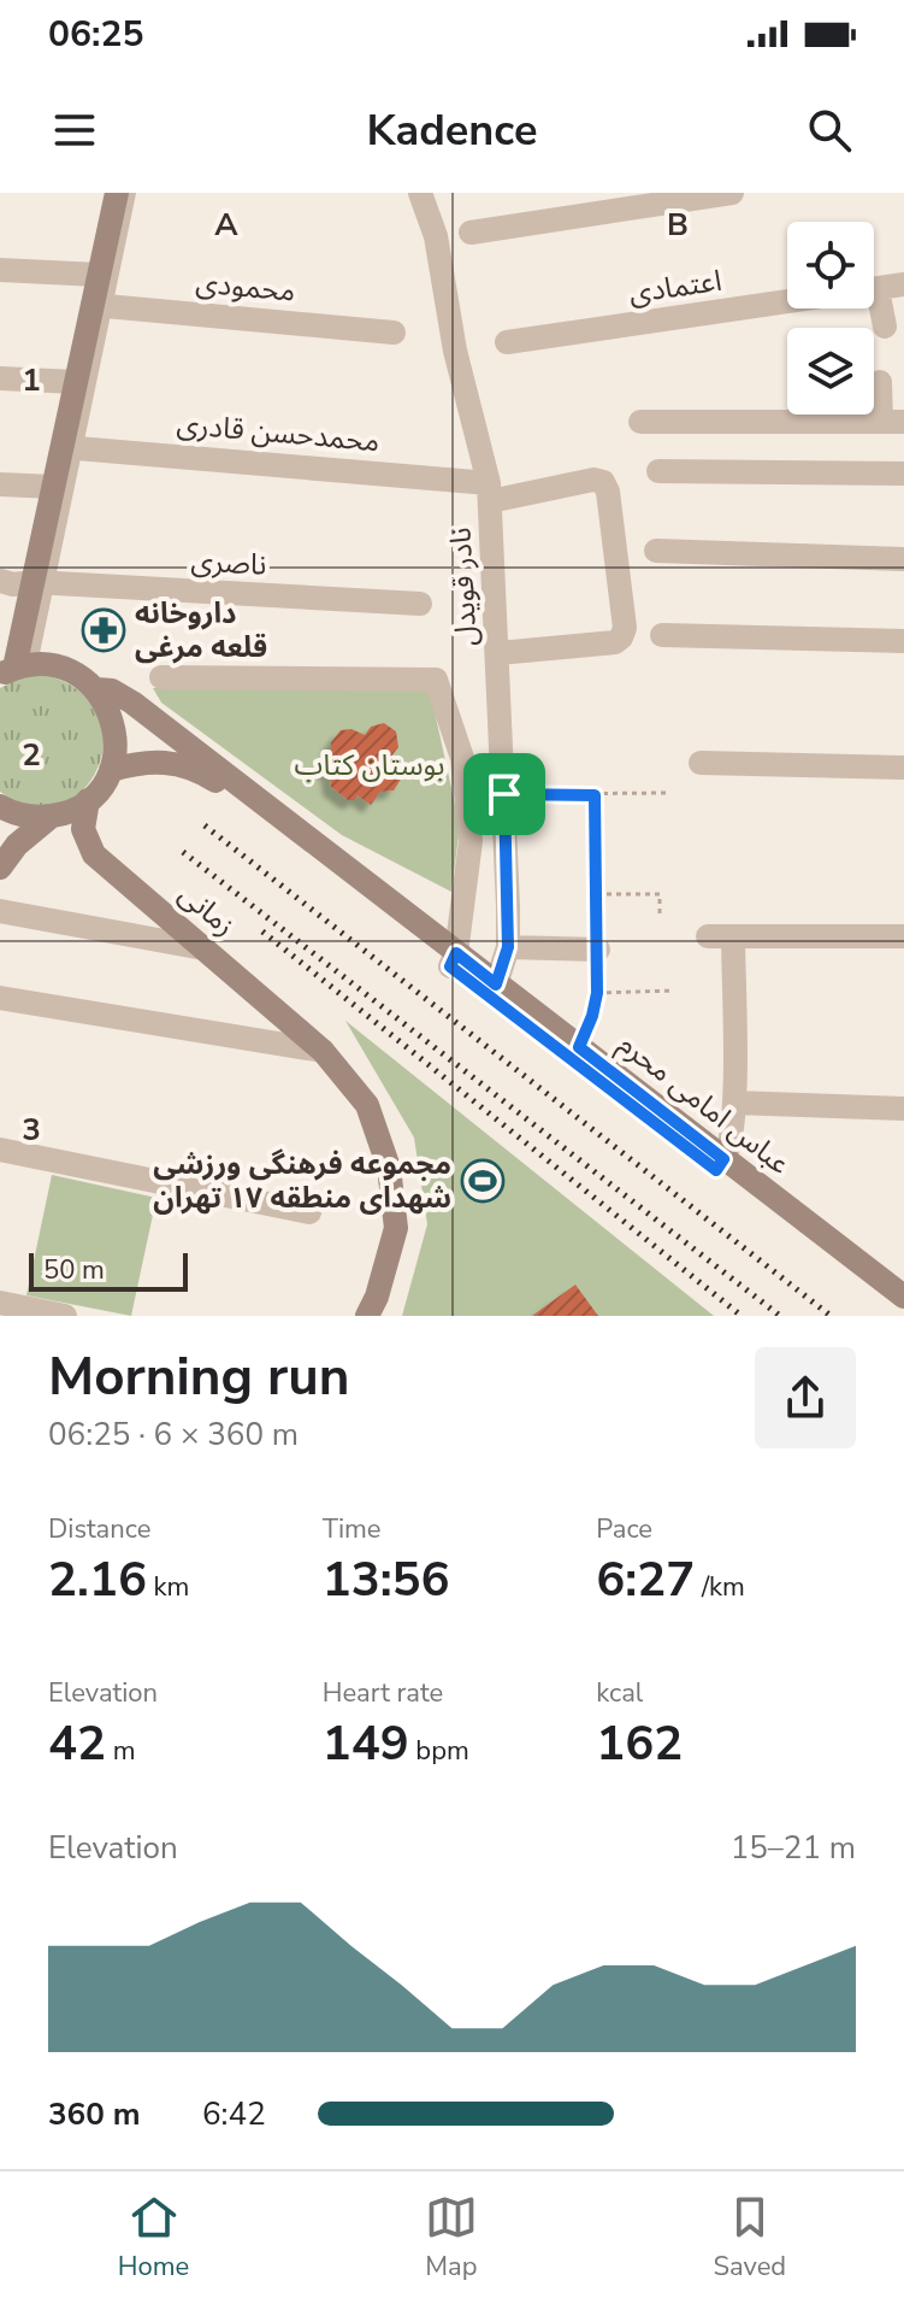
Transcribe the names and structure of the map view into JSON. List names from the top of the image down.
{
  "streets": {
    "street": [
      "محمودی",
      "اعتمادی",
      "محمدحسن قادری",
      "ناصری",
      "نادر قویدل",
      "زمانی",
      "عباس امامی محرم"
    ]
  },
  "crossings": [
    ["محمدحسن قادری", "نادر قویدل"],
    ["نادر قویدل", "عباس امامی محرم"]
  ],
  "parks": ["بوستان کتاب"],
  "places": {
    "pharmacy": ["داروخانه قلعه مرغی"],
    "sports": ["مجموعه فرهنگی ورزشی شهدای منطقه ۱۷ تهران"]
  },
  "scale_bar": "50 m",
  "page": {
    "status": "06:25",
    "header": "Kadence",
    "scale": "50 m",
    "heading": ["Morning run", "06:25 · 6 × 360 m"],
    "stats": [
      ["Distance", "2.16 km"],
      ["Time", "13:56"],
      ["Pace", "6:27 /km"],
      ["Elevation", "42 m"],
      ["Heart rate", "149 bpm"],
      ["kcal", "162"]
    ],
    "chart": ["Elevation", "15–21 m"],
    "list": [
      {
        "name": "360 m",
        "note": "6:42"
      }
    ],
    "tabs": ["Home", "Map", "Saved"]
  },
  "grid": {
    "columns": ["A", "B"],
    "rows": ["1", "2", "3"]
  }
}
